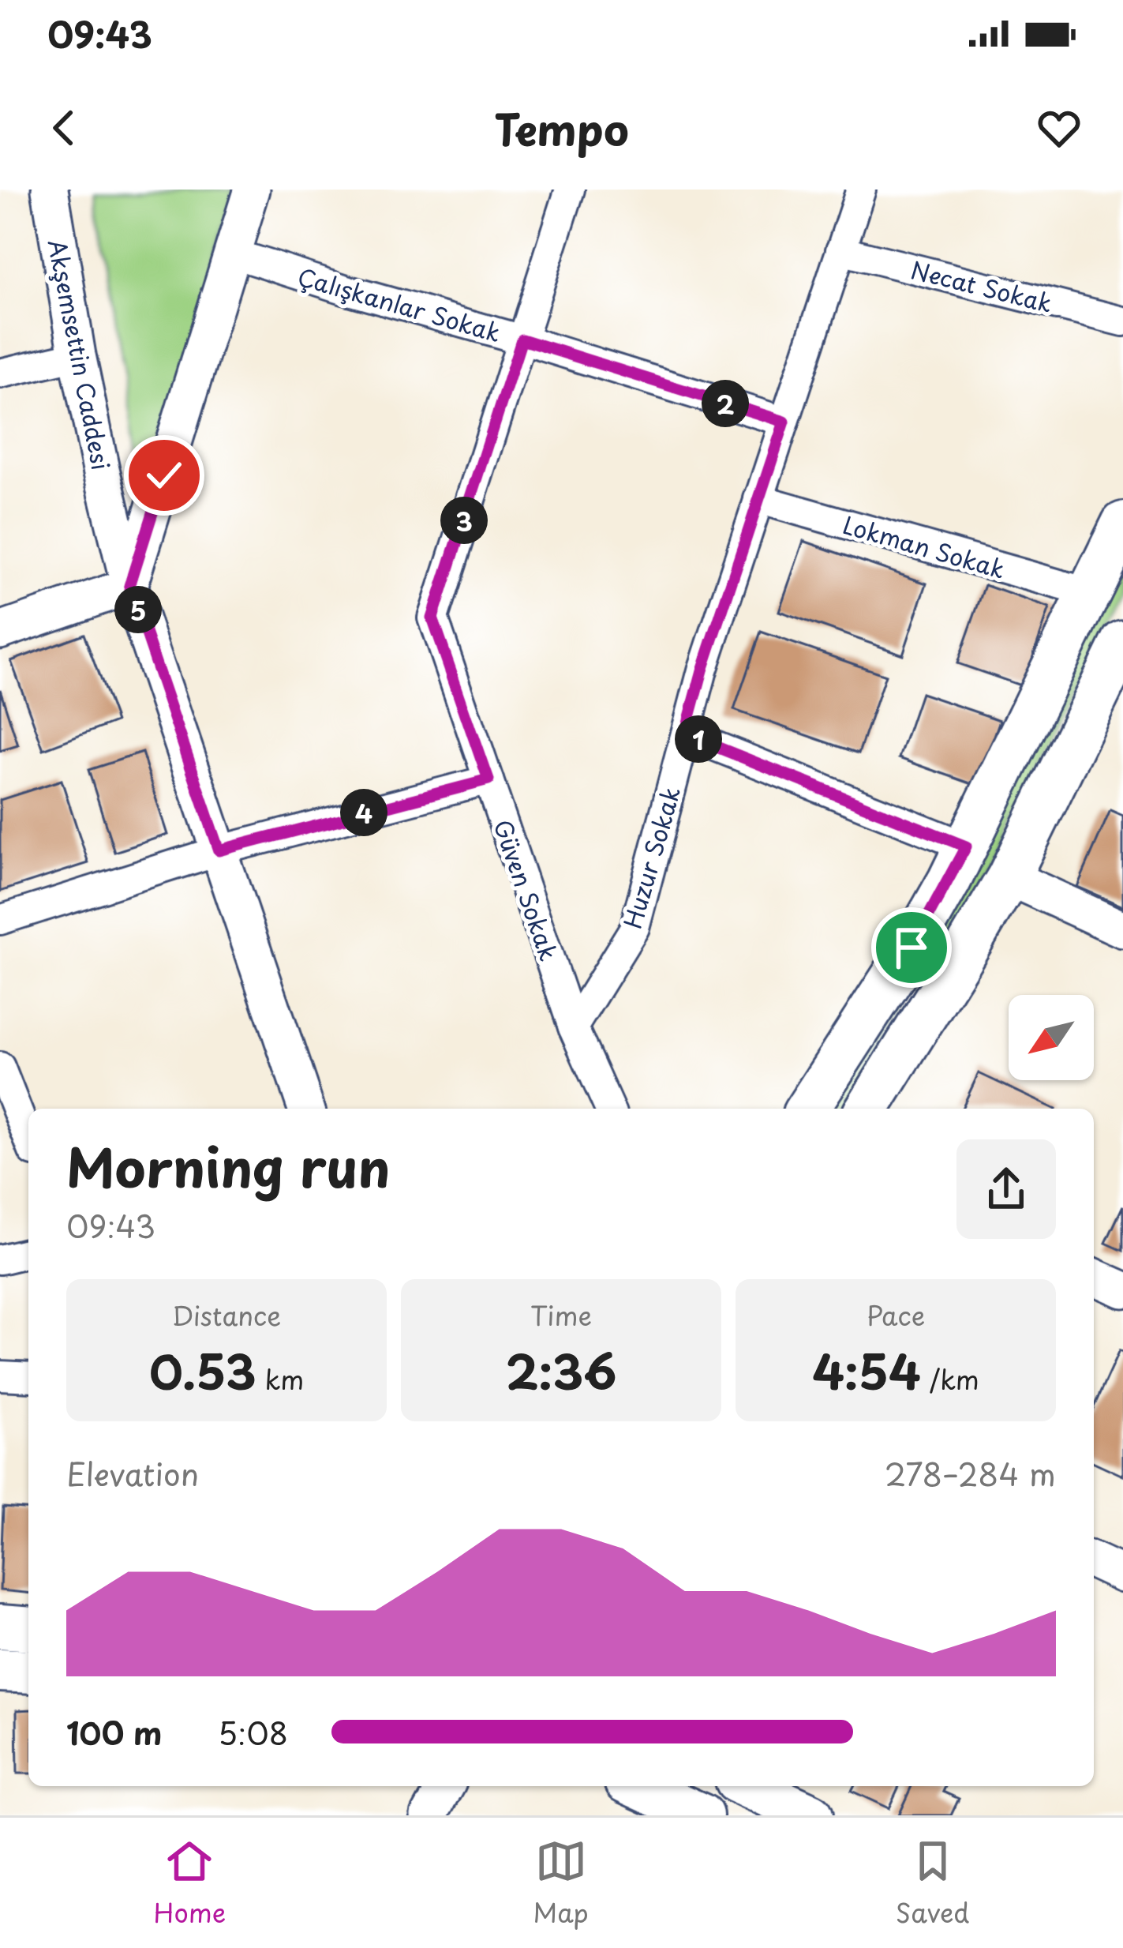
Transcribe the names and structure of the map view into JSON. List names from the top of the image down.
{
  "streets": {
    "street": [
      "Necat Sokak",
      "Çalışkanlar Sokak",
      "Akşemsettin Caddesi",
      "Lokman Sokak",
      "Huzur Sokak",
      "Güven Sokak"
    ]
  },
  "crossings": [
    ["Necat Sokak", "Huzur Sokak"],
    ["Çalışkanlar Sokak", "Huzur Sokak"],
    ["Çalışkanlar Sokak", "Güven Sokak"],
    ["Lokman Sokak", "Huzur Sokak"],
    ["Huzur Sokak", "Güven Sokak"]
  ],
  "north": "bottom left",
  "page": {
    "status": "09:43",
    "header": "Tempo",
    "pins": [
      "2",
      "3",
      "5",
      "1",
      "4"
    ],
    "heading": ["Morning run", "09:43"],
    "stats": [
      ["Distance", "0.53 km"],
      ["Time", "2:36"],
      ["Pace", "4:54 /km"]
    ],
    "chart": ["Elevation", "278–284 m"],
    "list": [
      {
        "name": "100 m",
        "note": "5:08"
      }
    ],
    "tabs": ["Home", "Map", "Saved"]
  }
}
